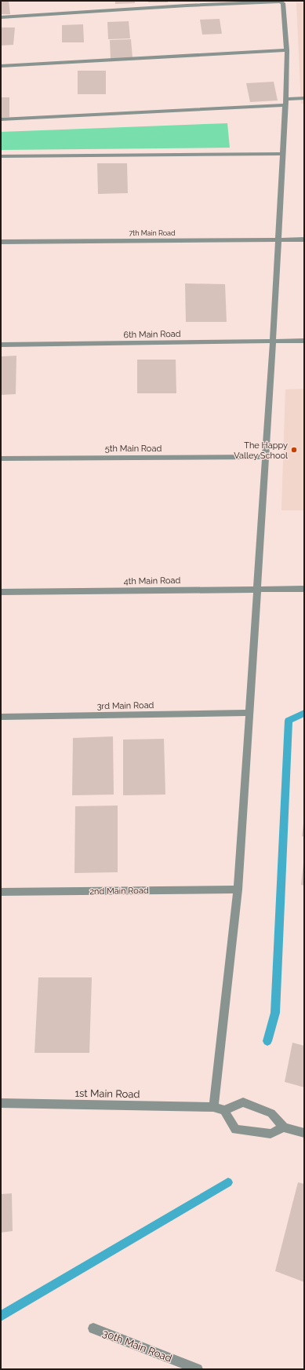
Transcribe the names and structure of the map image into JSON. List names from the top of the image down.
{
  "streets": {
    "street": [
      "7th Main Road",
      "6th Main Road",
      "5th Main Road",
      "4th Main Road",
      "3rd Main Road",
      "2nd Main Road",
      "1st Main Road",
      "30th Main Road"
    ]
  },
  "places": ["The Happy Valley School"]
}
